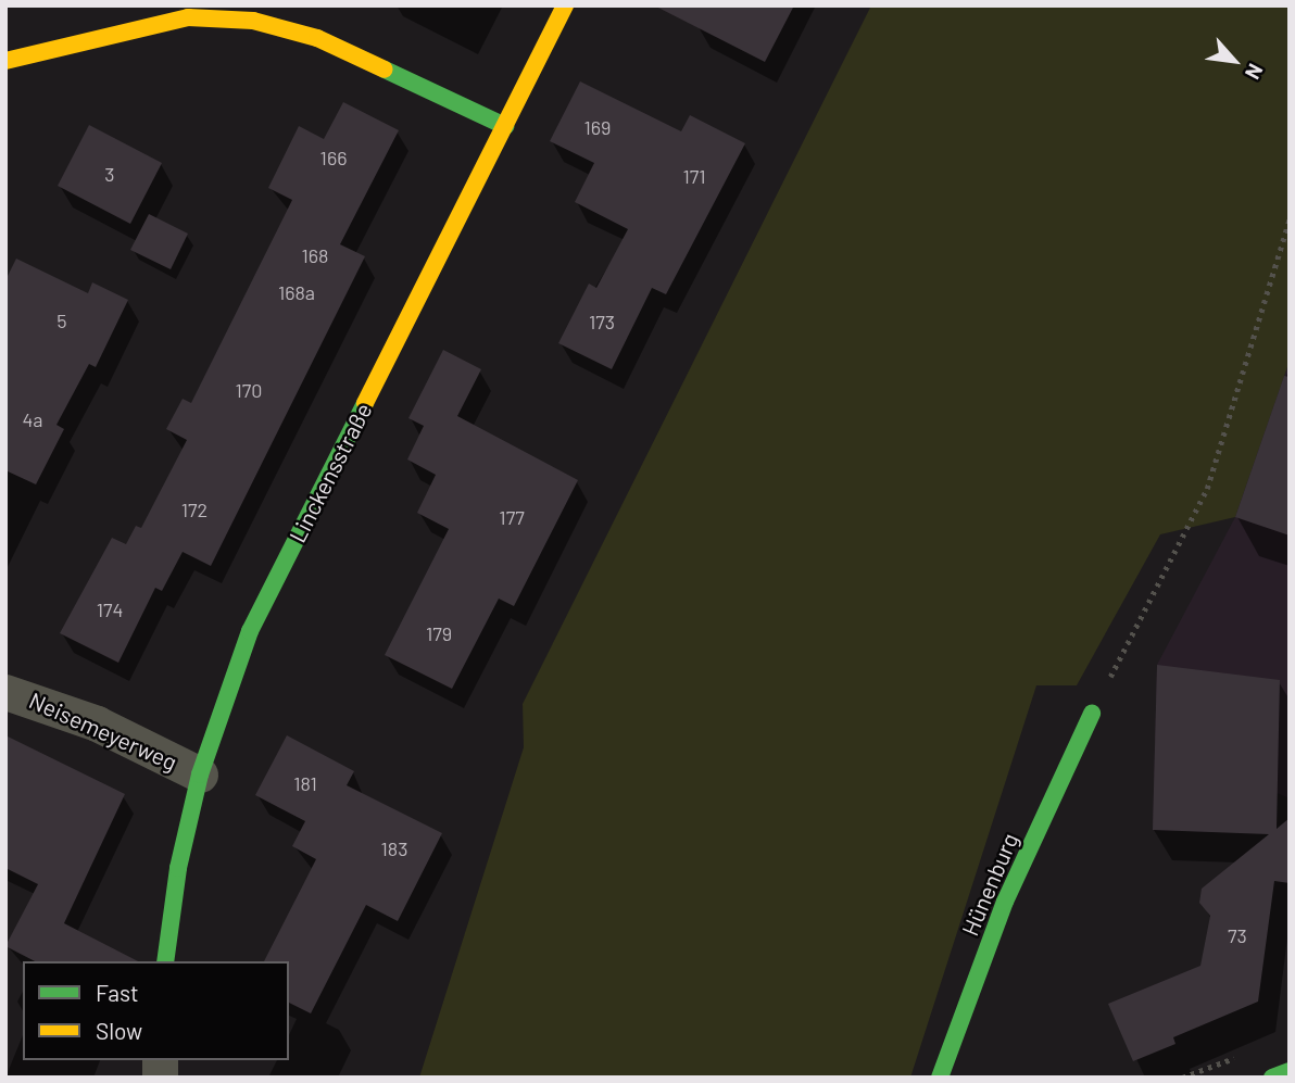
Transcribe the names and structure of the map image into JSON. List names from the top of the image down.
{
  "streets": {
    "street": ["Linckensstraße", "Neisemeyerweg", "Hünenburg"]
  },
  "crossings": [
    ["Linckensstraße", "Neisemeyerweg"]
  ],
  "house_numbers": [
    "169",
    "166",
    "3",
    "171",
    "168",
    "168a",
    "5",
    "173",
    "170",
    "4a",
    "172",
    "177",
    "174",
    "179",
    "181",
    "183",
    "73"
  ],
  "legend": ["Fast", "Slow"],
  "north": "bottom right"
}
